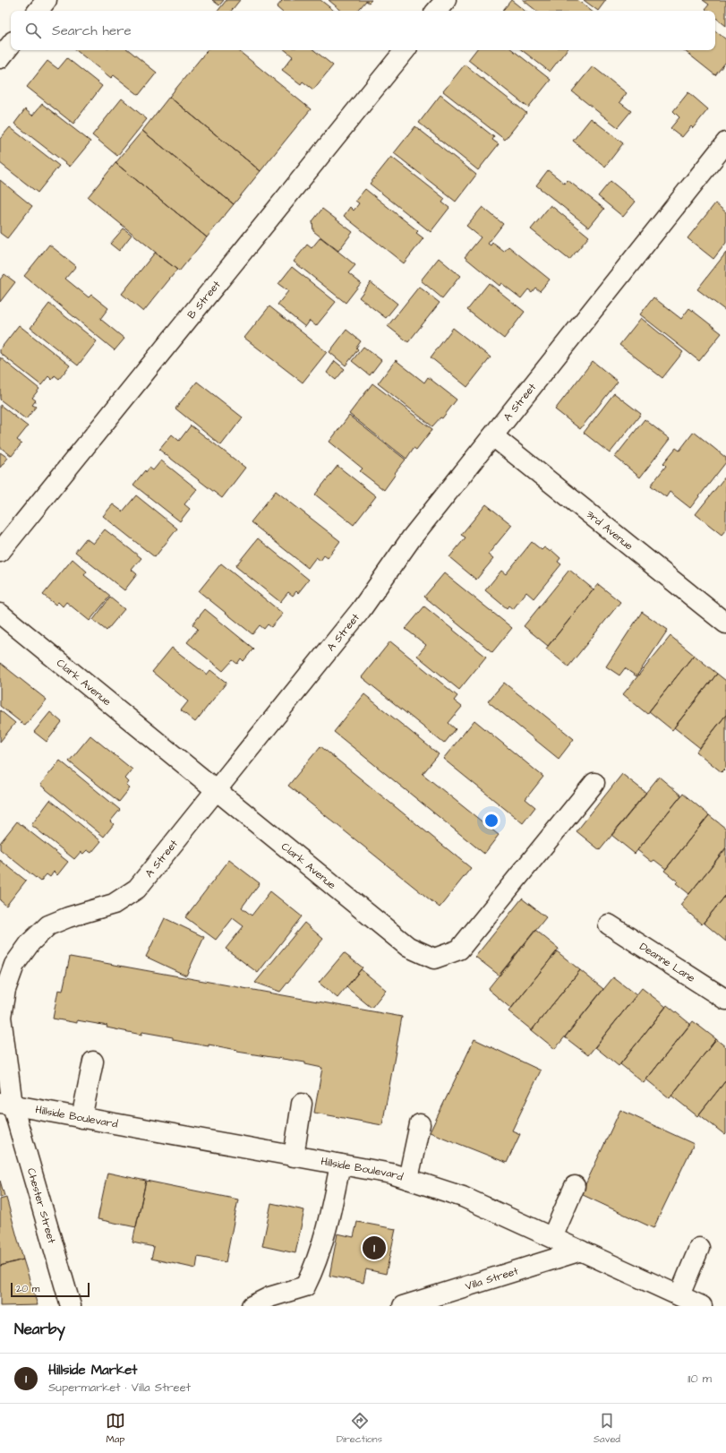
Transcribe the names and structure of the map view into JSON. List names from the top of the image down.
{
  "streets": {
    "street": [
      "B Street",
      "A Street",
      "3rd Avenue",
      "Clark Avenue",
      "Deanne Lane",
      "Hillside Boulevard",
      "Chester Street",
      "Villa Street"
    ]
  },
  "crossings": [
    ["A Street", "3rd Avenue"],
    ["A Street", "Clark Avenue"],
    ["A Street", "Hillside Boulevard"],
    ["A Street", "Chester Street"],
    ["Hillside Boulevard", "Chester Street"],
    ["Hillside Boulevard", "Villa Street"]
  ],
  "scale_bar": "20 m",
  "page": {
    "search": "Search here",
    "pins": "1",
    "scale": "20 m",
    "heading": "Nearby",
    "list": [
      {
        "mark": "1",
        "name": "Hillside Market",
        "note": "Supermarket · Villa Street",
        "value": "110 m"
      }
    ],
    "nav": ["Map", "Directions", "Saved"]
  }
}
